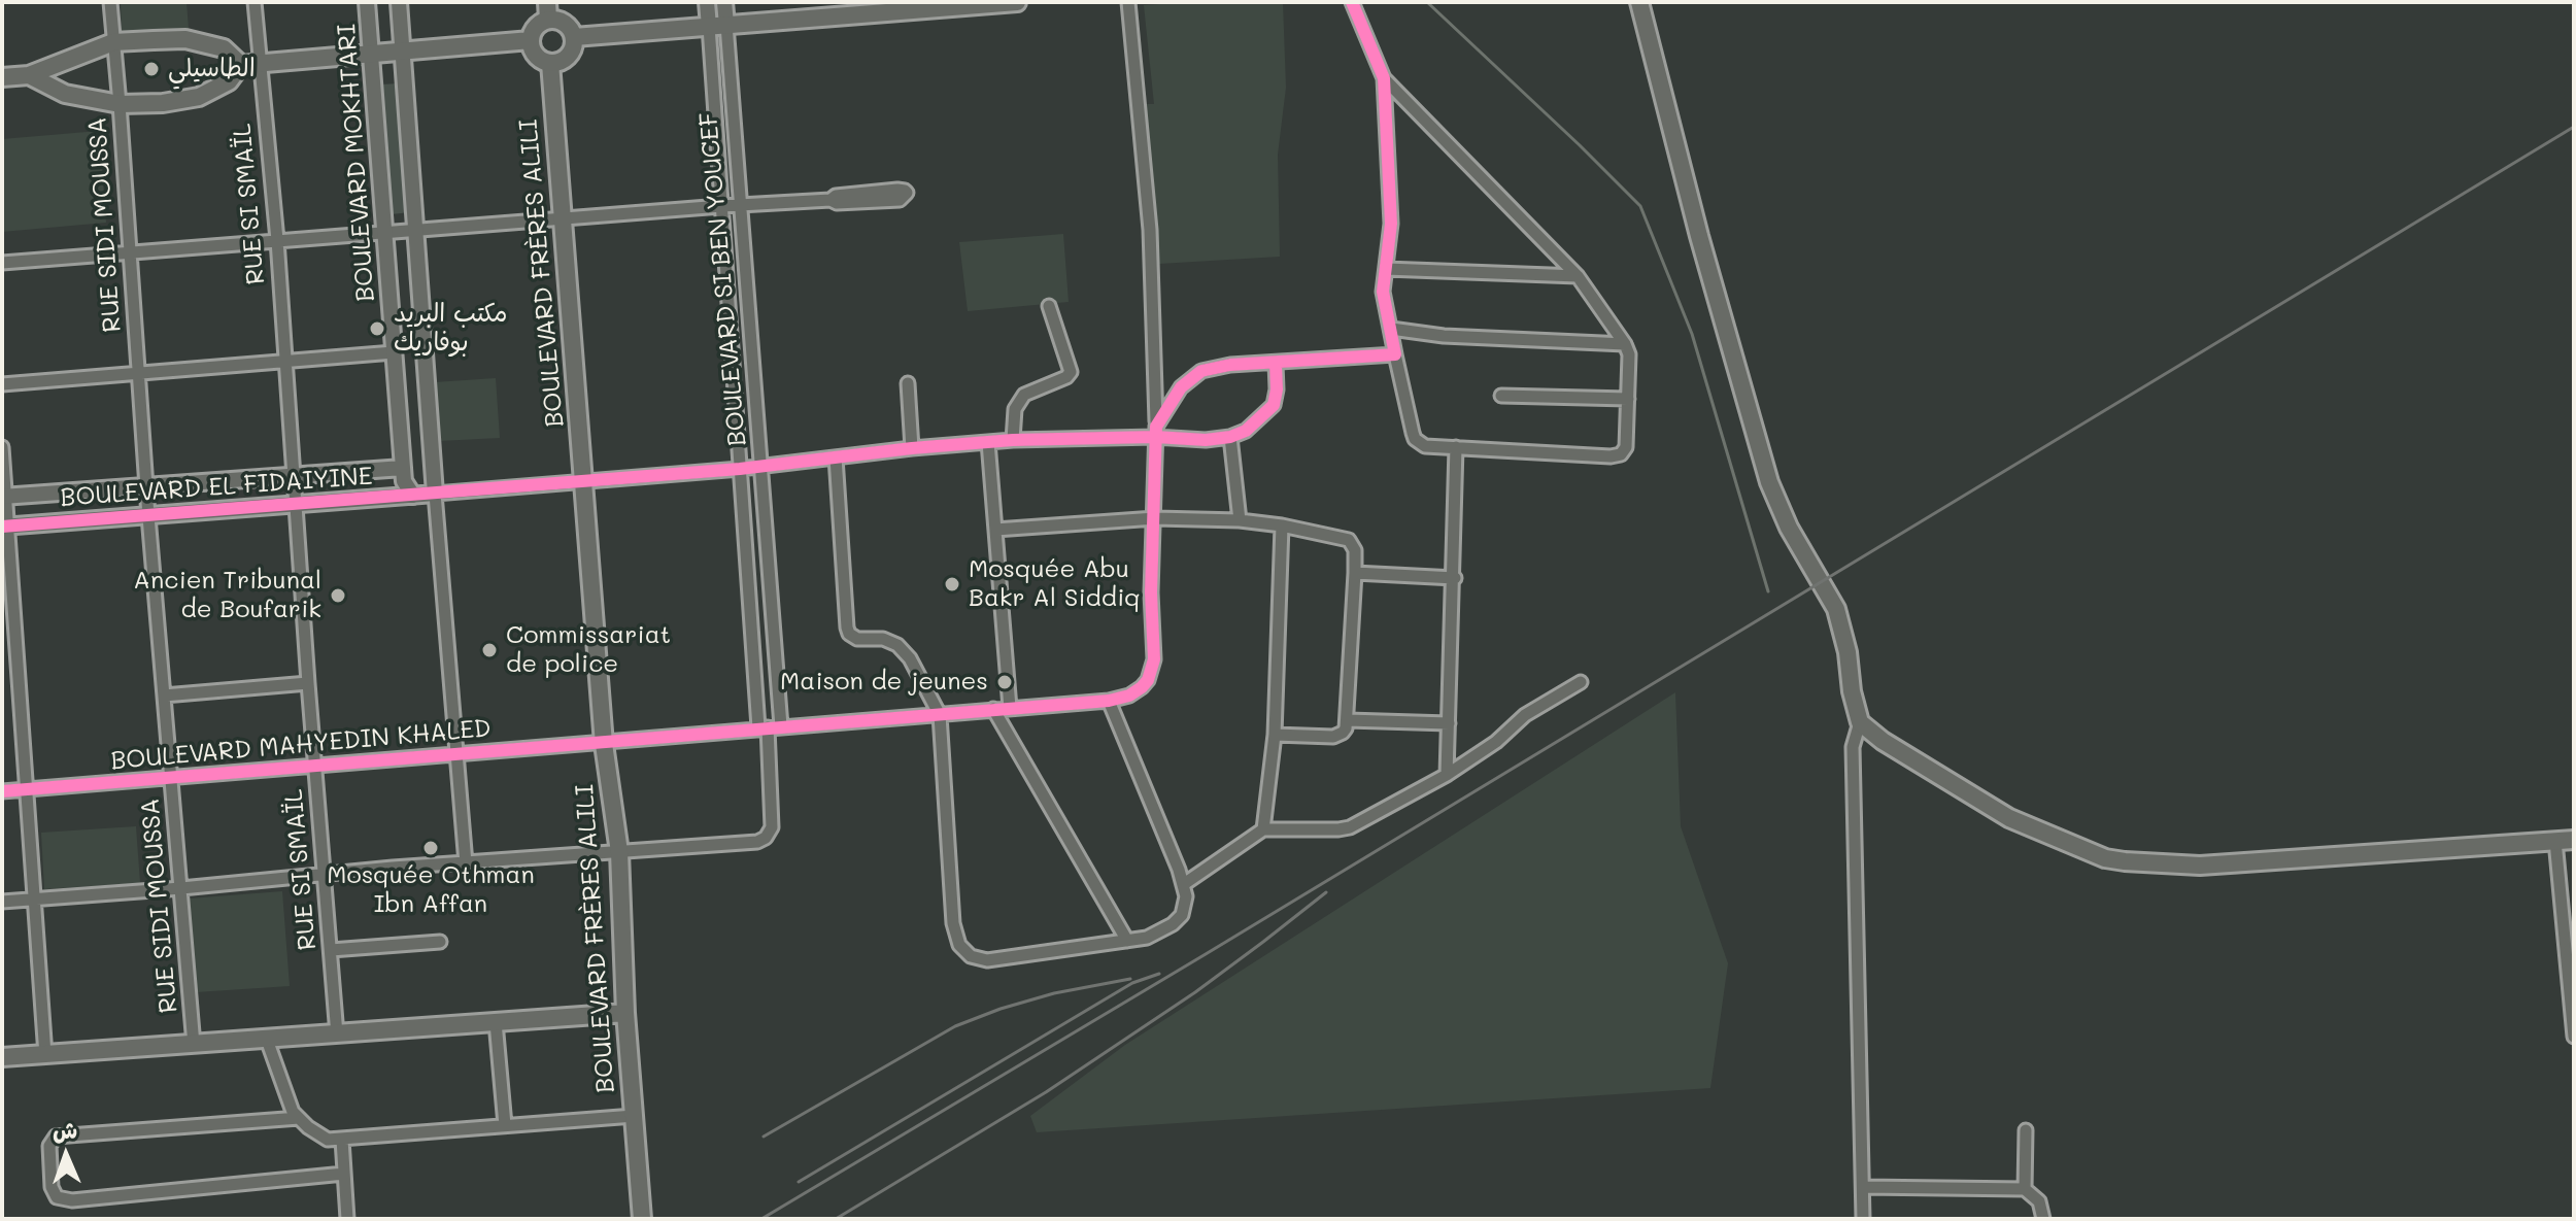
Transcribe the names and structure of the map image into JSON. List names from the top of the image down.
{
  "streets": {
    "main road": ["BOULEVARD FRÈRES ALILI"],
    "street": [
      "BOULEVARD MOKHTARI",
      "RUE SI SMAÏL",
      "RUE SIDI MOUSSA",
      "BOULEVARD SI BEN YOUCEF",
      "BOULEVARD EL FIDAIYINE",
      "BOULEVARD MAHYEDIN KHALED"
    ]
  },
  "crossings": [
    ["BOULEVARD MOKHTARI", "BOULEVARD EL FIDAIYINE"],
    ["RUE SI SMAÏL", "BOULEVARD EL FIDAIYINE"],
    ["RUE SI SMAÏL", "BOULEVARD MAHYEDIN KHALED"],
    ["RUE SIDI MOUSSA", "BOULEVARD EL FIDAIYINE"],
    ["RUE SIDI MOUSSA", "BOULEVARD MAHYEDIN KHALED"],
    ["BOULEVARD FRÈRES ALILI", "BOULEVARD SI BEN YOUCEF"],
    ["BOULEVARD FRÈRES ALILI", "BOULEVARD MAHYEDIN KHALED"],
    ["BOULEVARD SI BEN YOUCEF", "BOULEVARD MAHYEDIN KHALED"]
  ],
  "places": [
    "الطاسيلي",
    "مكتب البريد بوفاريك",
    "Mosquée Abu Bakr Al Siddiq",
    "Ancien Tribunal de Boufarik",
    "Commissariat de police",
    "Maison de jeunes",
    "Mosquée Othman Ibn Affan"
  ],
  "north": "top"
}
